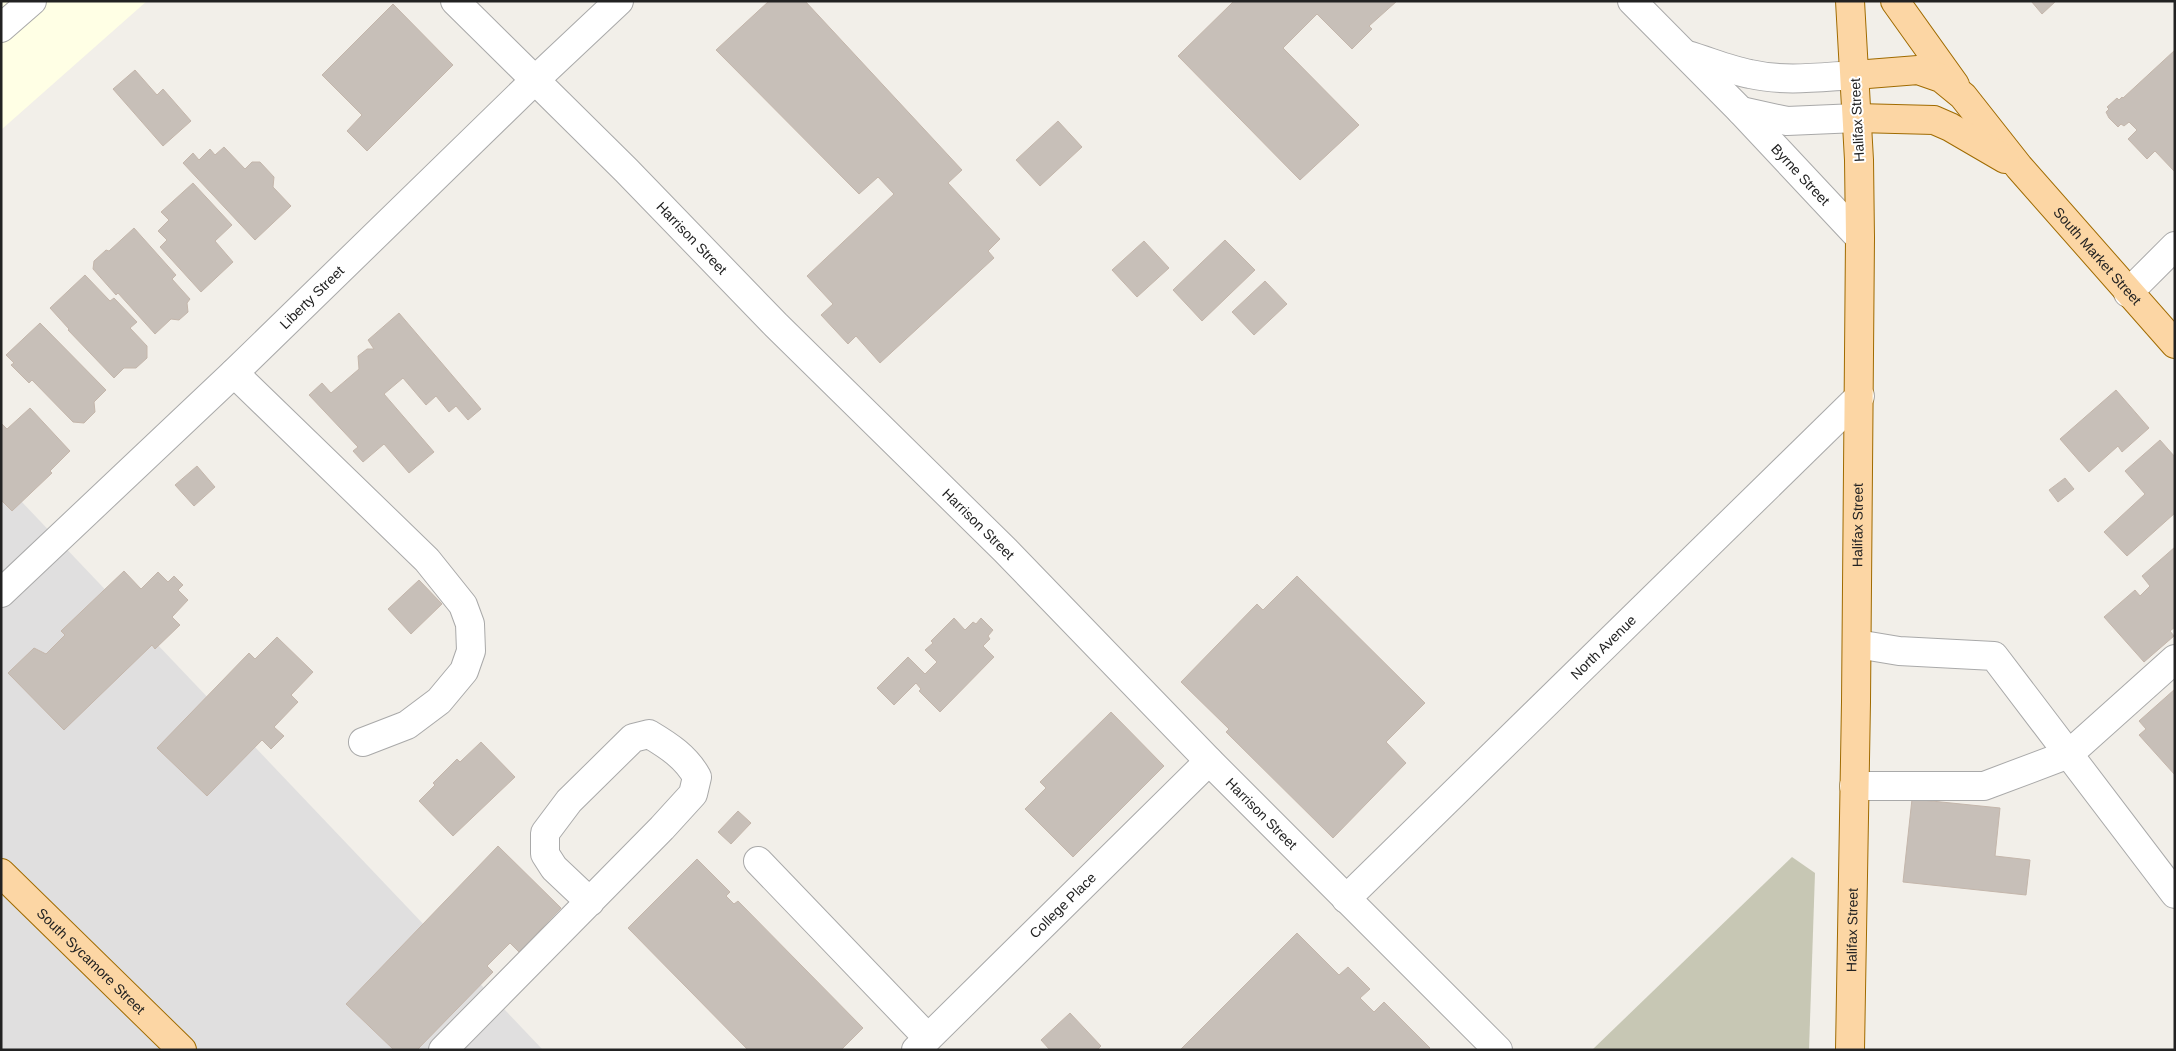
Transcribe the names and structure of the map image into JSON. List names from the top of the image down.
{
  "streets": {
    "main road": ["Halifax Street", "South Market Street", "South Sycamore Street"],
    "street": [
      "Byrne Street",
      "Harrison Street",
      "Liberty Street",
      "North Avenue",
      "College Place"
    ]
  },
  "crossings": [
    ["Halifax Street", "Byrne Street"],
    ["Halifax Street", "South Market Street"],
    ["Halifax Street", "North Avenue"],
    ["Byrne Street", "South Market Street"],
    ["Harrison Street", "Liberty Street"],
    ["Harrison Street", "North Avenue"],
    ["Harrison Street", "College Place"]
  ]
}
